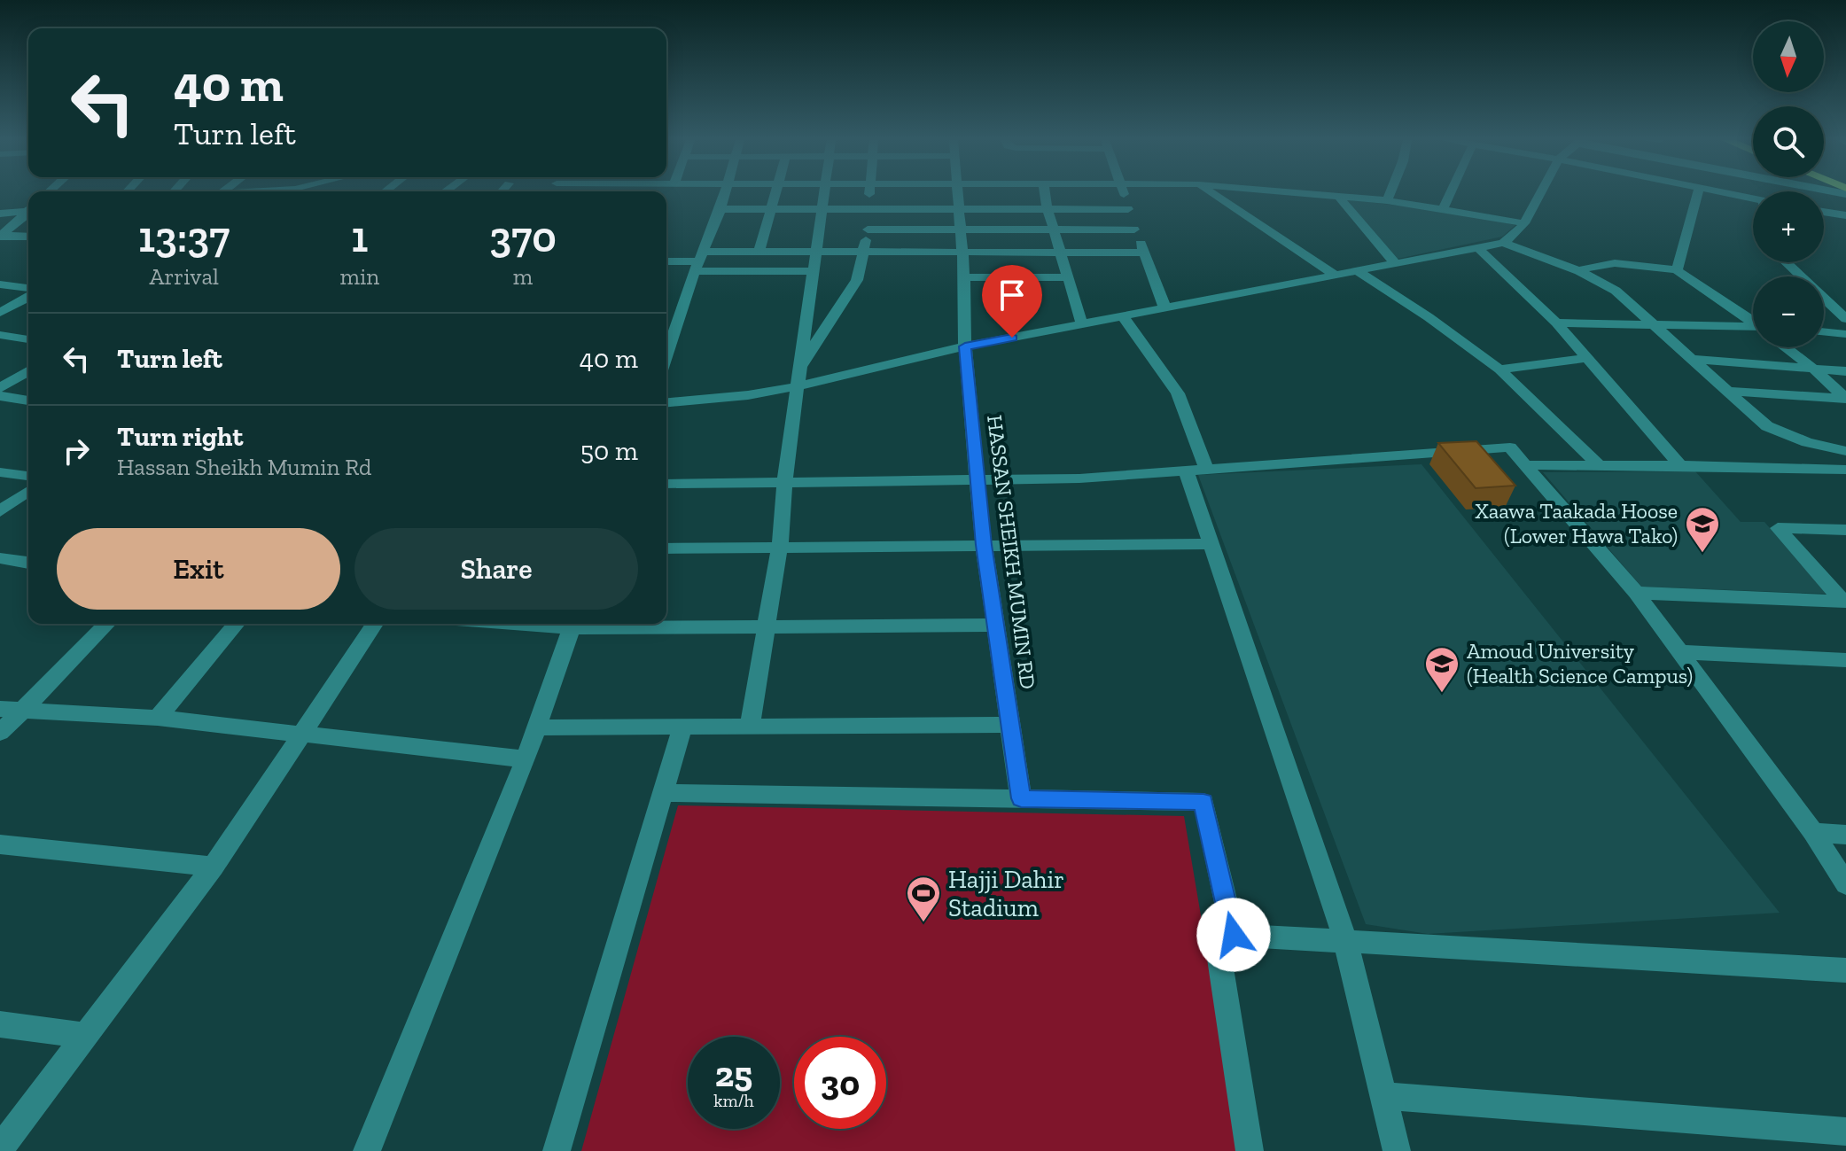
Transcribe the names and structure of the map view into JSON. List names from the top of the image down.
{
  "streets": {
    "street": ["HASSAN SHEIKH MUMIN RD"]
  },
  "places": {
    "school or university": ["Xaawa Taakada Hoose (Lower Hawa Tako)", "Amoud University (Health Science Campus)"],
    "sports": ["Hajji Dahir Stadium"]
  },
  "north": "bottom",
  "page": {
    "map_buttons": ["+", "−"],
    "turn": ["40 m", "Turn left"],
    "eta": [
      "13:37",
      "Arrival",
      "1",
      "min",
      "370",
      "m"
    ],
    "list": [
      {
        "name": "Turn left",
        "value": "40 m"
      },
      {
        "name": "Turn right",
        "note": "Hassan Sheikh Mumin Rd",
        "value": "50 m"
      }
    ],
    "buttons": ["Exit", "Share"],
    "speed": "25 km/h",
    "limit": "30"
  }
}
